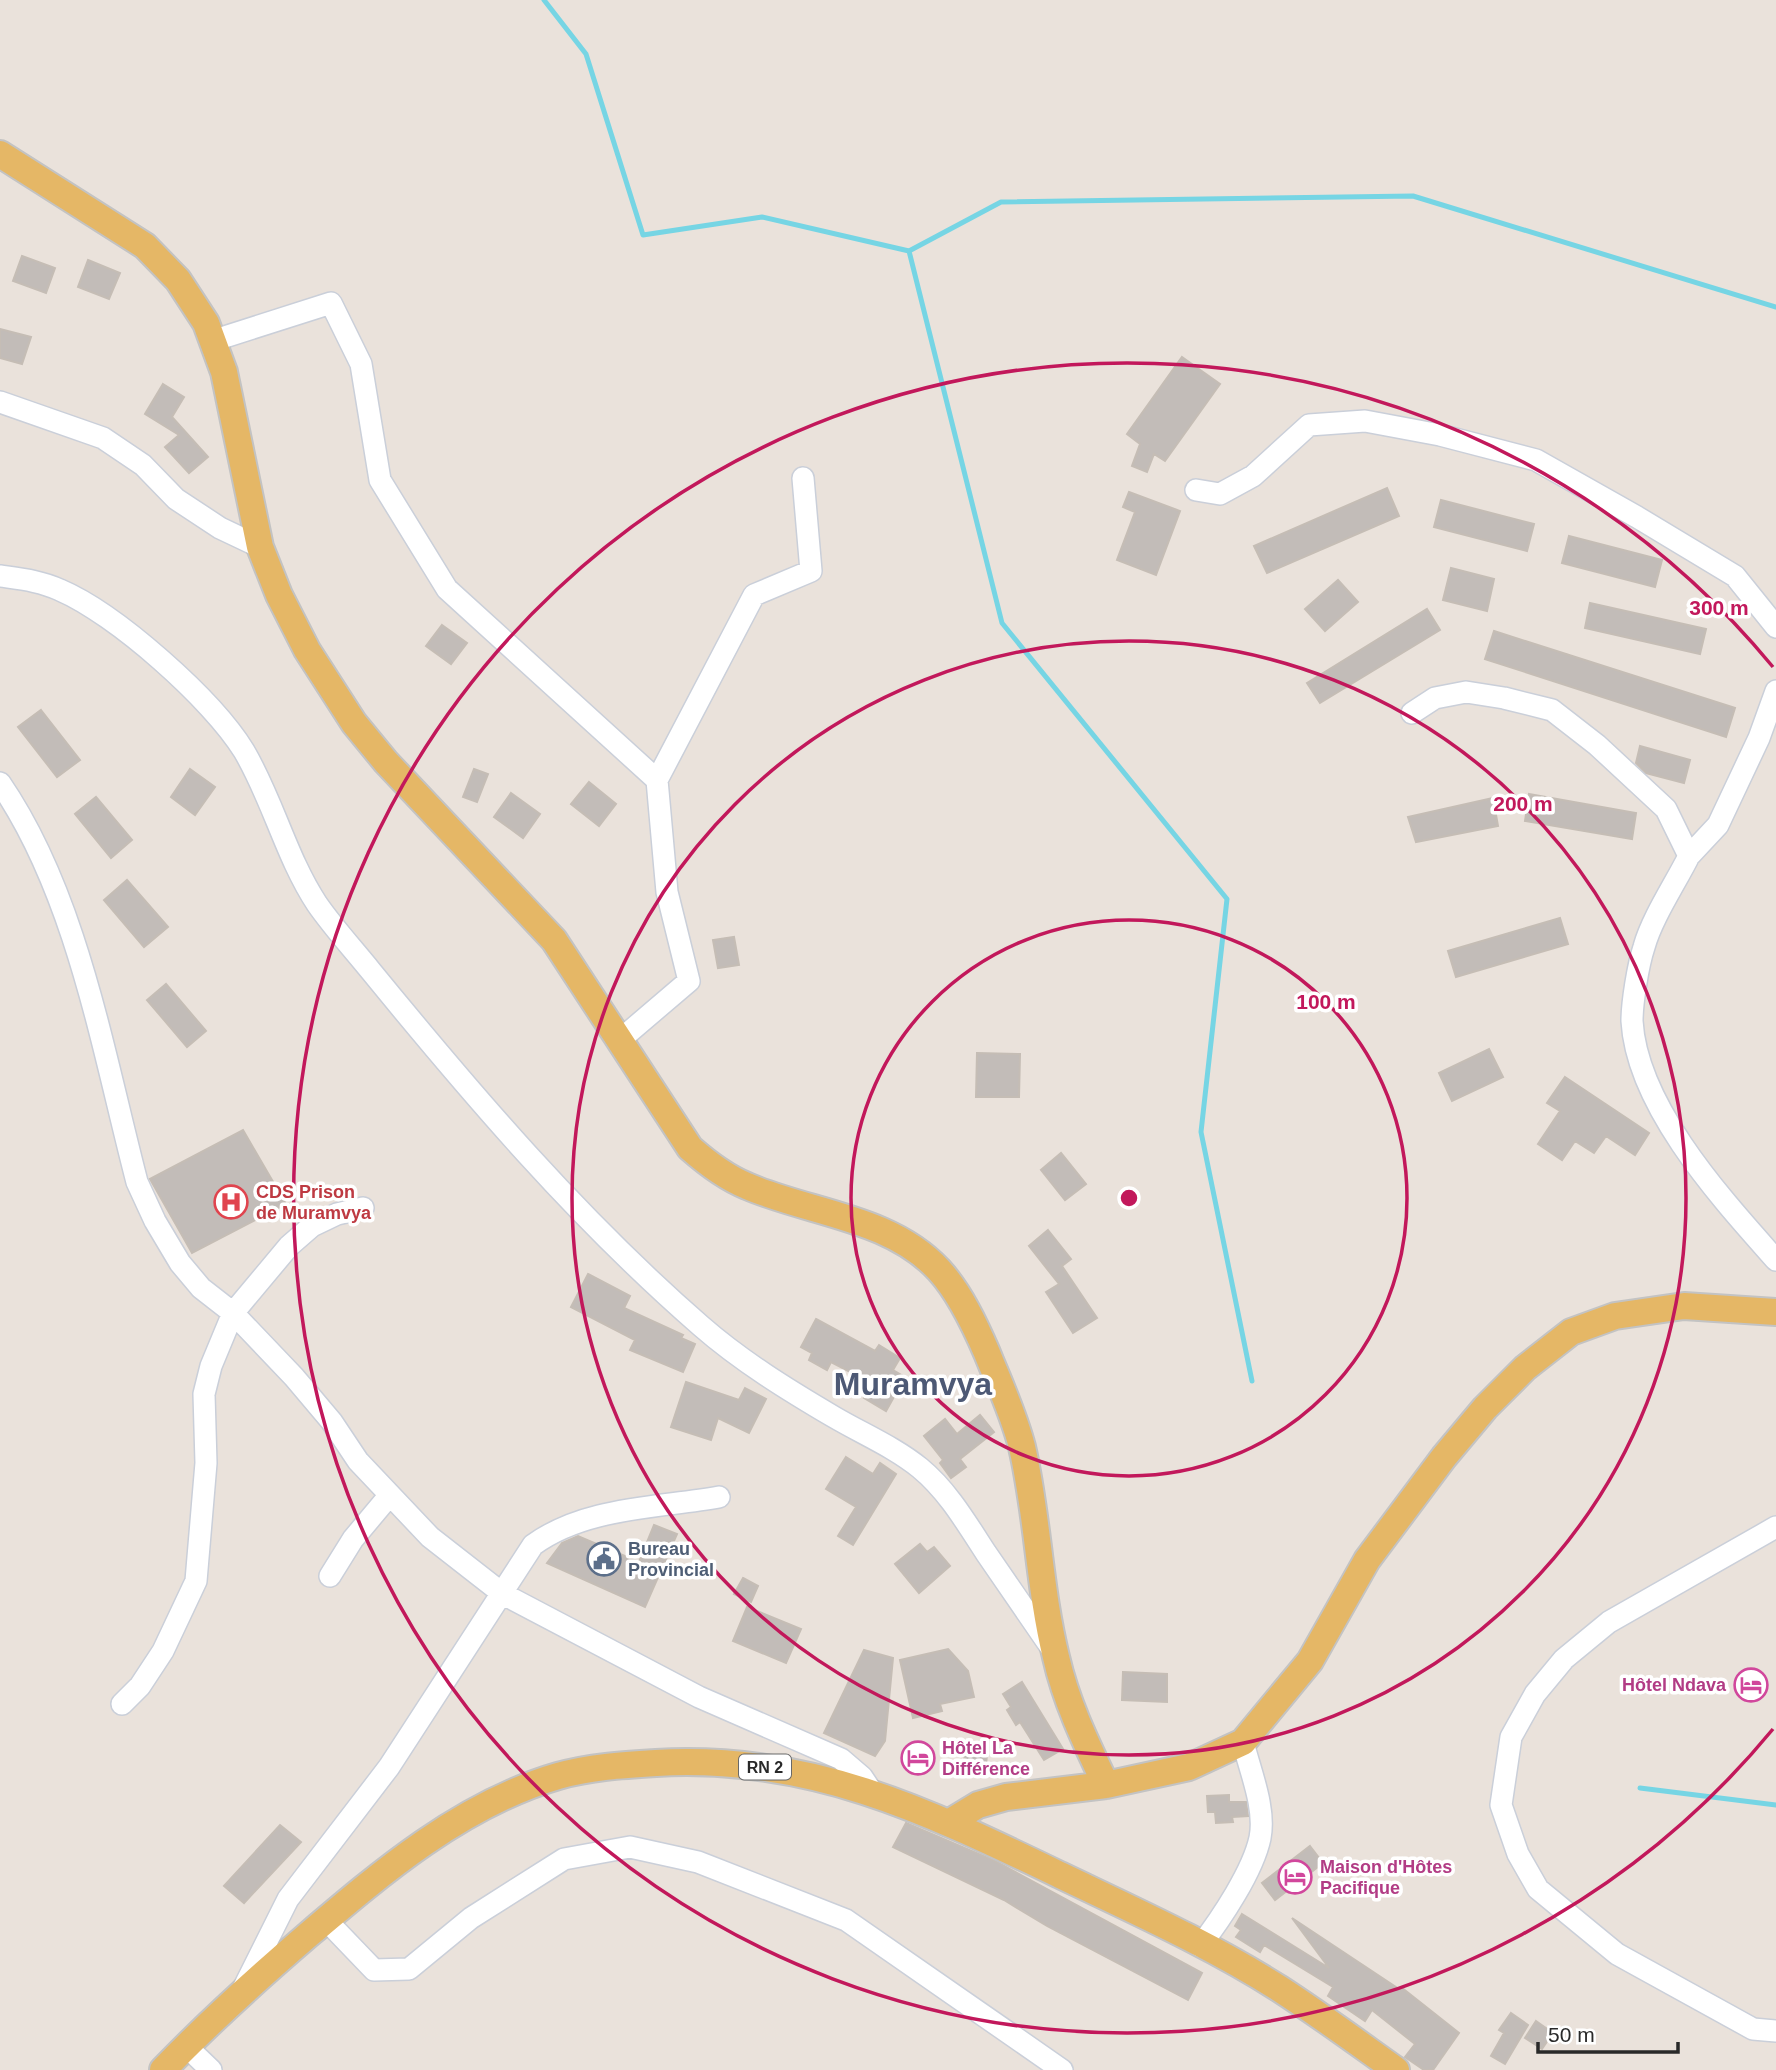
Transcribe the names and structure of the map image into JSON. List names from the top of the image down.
{
  "streets": {
    "main road": ["RN 2"]
  },
  "districts": ["Muramvya"],
  "places": {
    "hospital": ["CDS Prison de Muramvya"],
    "public building": ["Bureau Provincial"],
    "hotel": ["Hôtel Ndava", "Hôtel La Différence", "Maison d'Hôtes Pacifique"]
  },
  "scale_bar": "50 m",
  "rings": ["300 m", "200 m", "100 m"]
}
